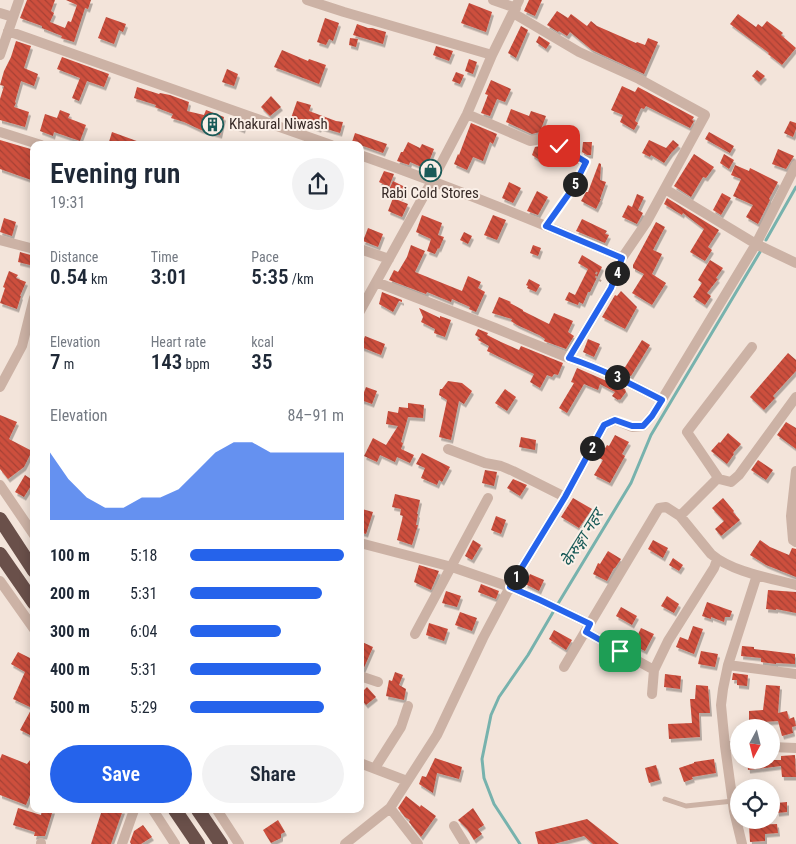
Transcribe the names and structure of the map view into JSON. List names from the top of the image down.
{
  "water": ["केेरुङ्गा नहर"],
  "places": {
    "building": ["Khakural Niwash"],
    "shop": ["Rabi Cold Stores"]
  },
  "north": "bottom",
  "page": {
    "heading": ["Evening run", "19:31"],
    "pins": [
      "5",
      "4",
      "3",
      "2",
      "1"
    ],
    "stats": [
      ["Distance", "0.54 km"],
      ["Time", "3:01"],
      ["Pace", "5:35 /km"],
      ["Elevation", "7 m"],
      ["Heart rate", "143 bpm"],
      ["kcal", "35"]
    ],
    "chart": ["Elevation", "84–91 m"],
    "list": [
      {
        "name": "100 m",
        "note": "5:18"
      },
      {
        "name": "200 m",
        "note": "5:31"
      },
      {
        "name": "300 m",
        "note": "6:04"
      },
      {
        "name": "400 m",
        "note": "5:31"
      },
      {
        "name": "500 m",
        "note": "5:29"
      }
    ],
    "buttons": ["Save", "Share"]
  }
}
